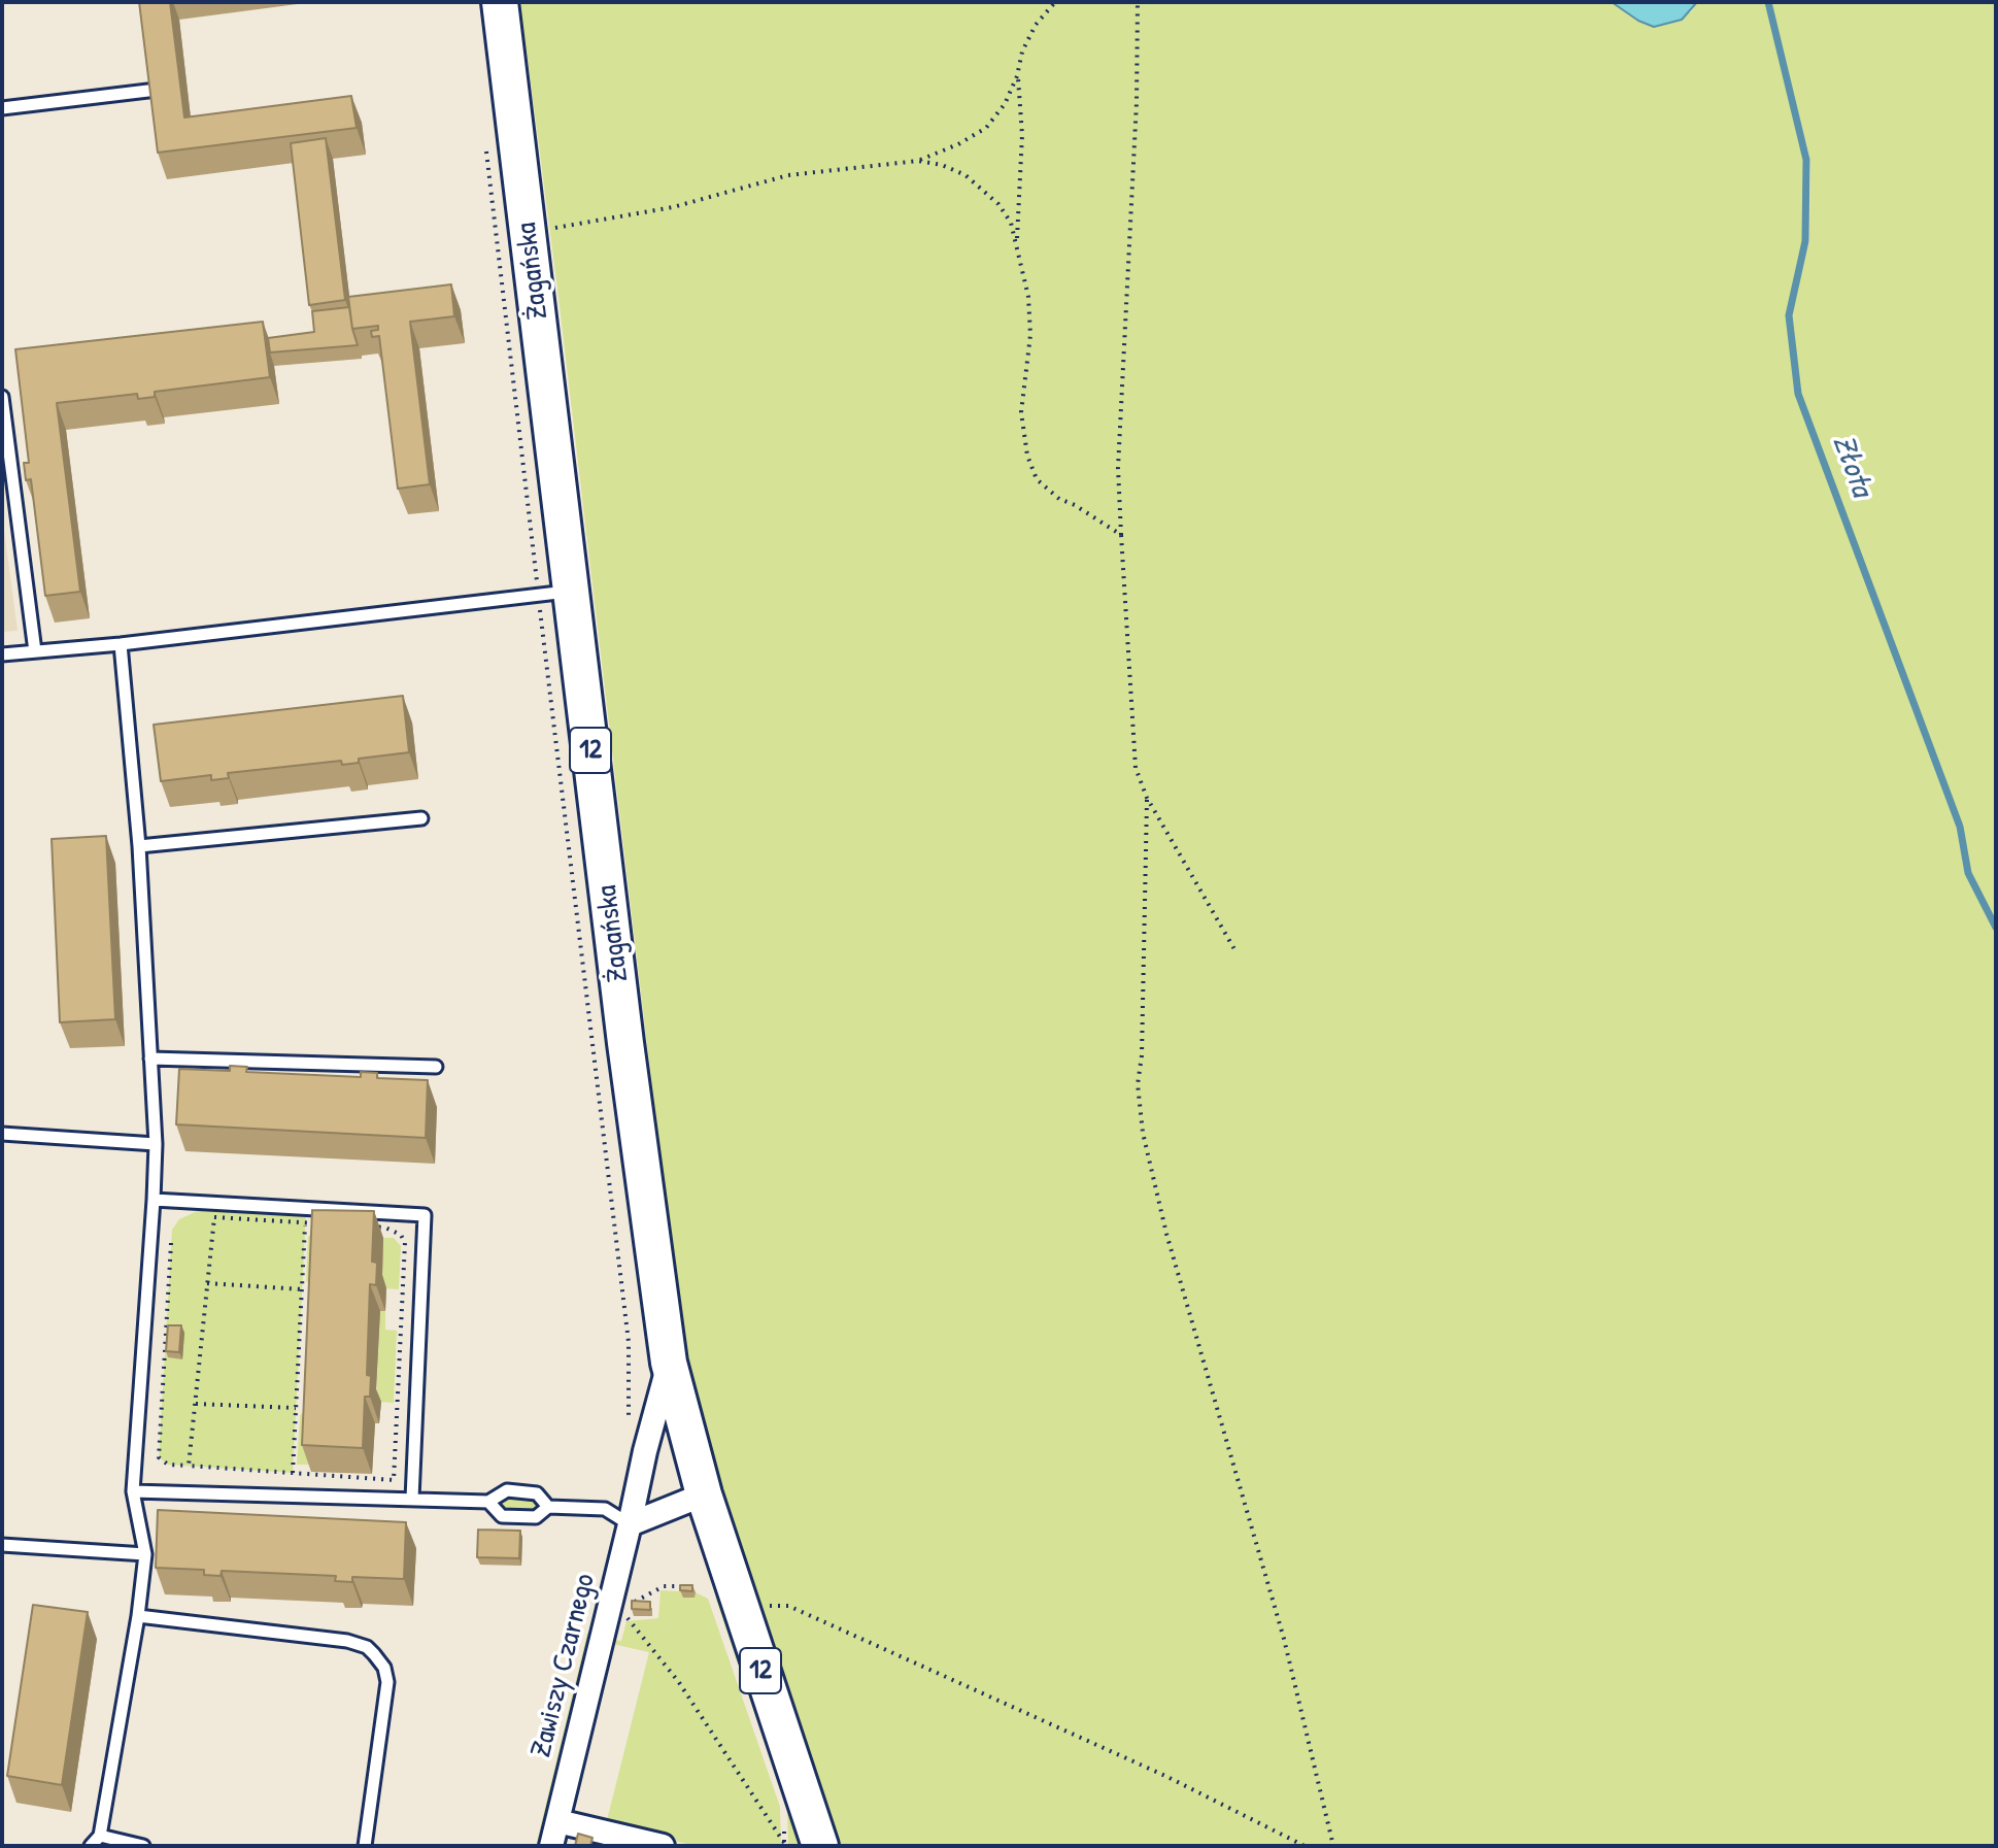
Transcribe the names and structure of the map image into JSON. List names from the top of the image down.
{
  "streets": {
    "main road": ["Żagańska", "12"],
    "street": ["Zawiszy Czarnego"]
  },
  "crossings": [
    ["Żagańska", "Zawiszy Czarnego"]
  ],
  "water": ["Złota"]
}
